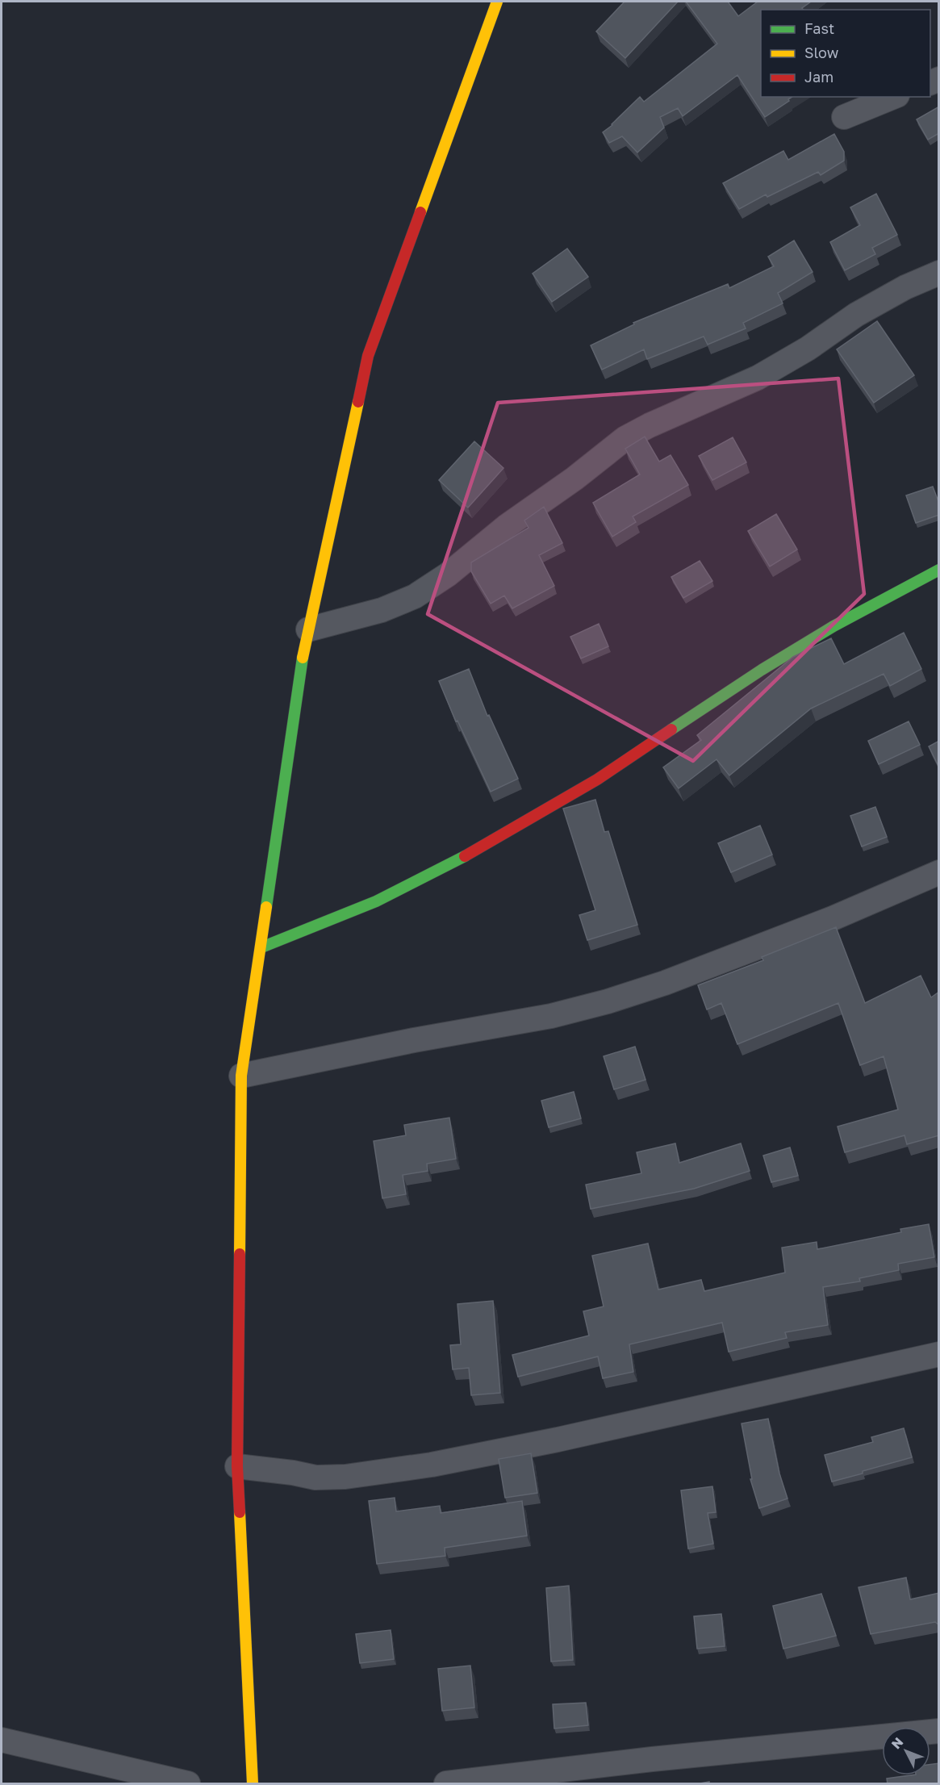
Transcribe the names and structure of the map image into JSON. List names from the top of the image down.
{
  "legend": ["Fast", "Slow", "Jam"],
  "north": "top left"
}
